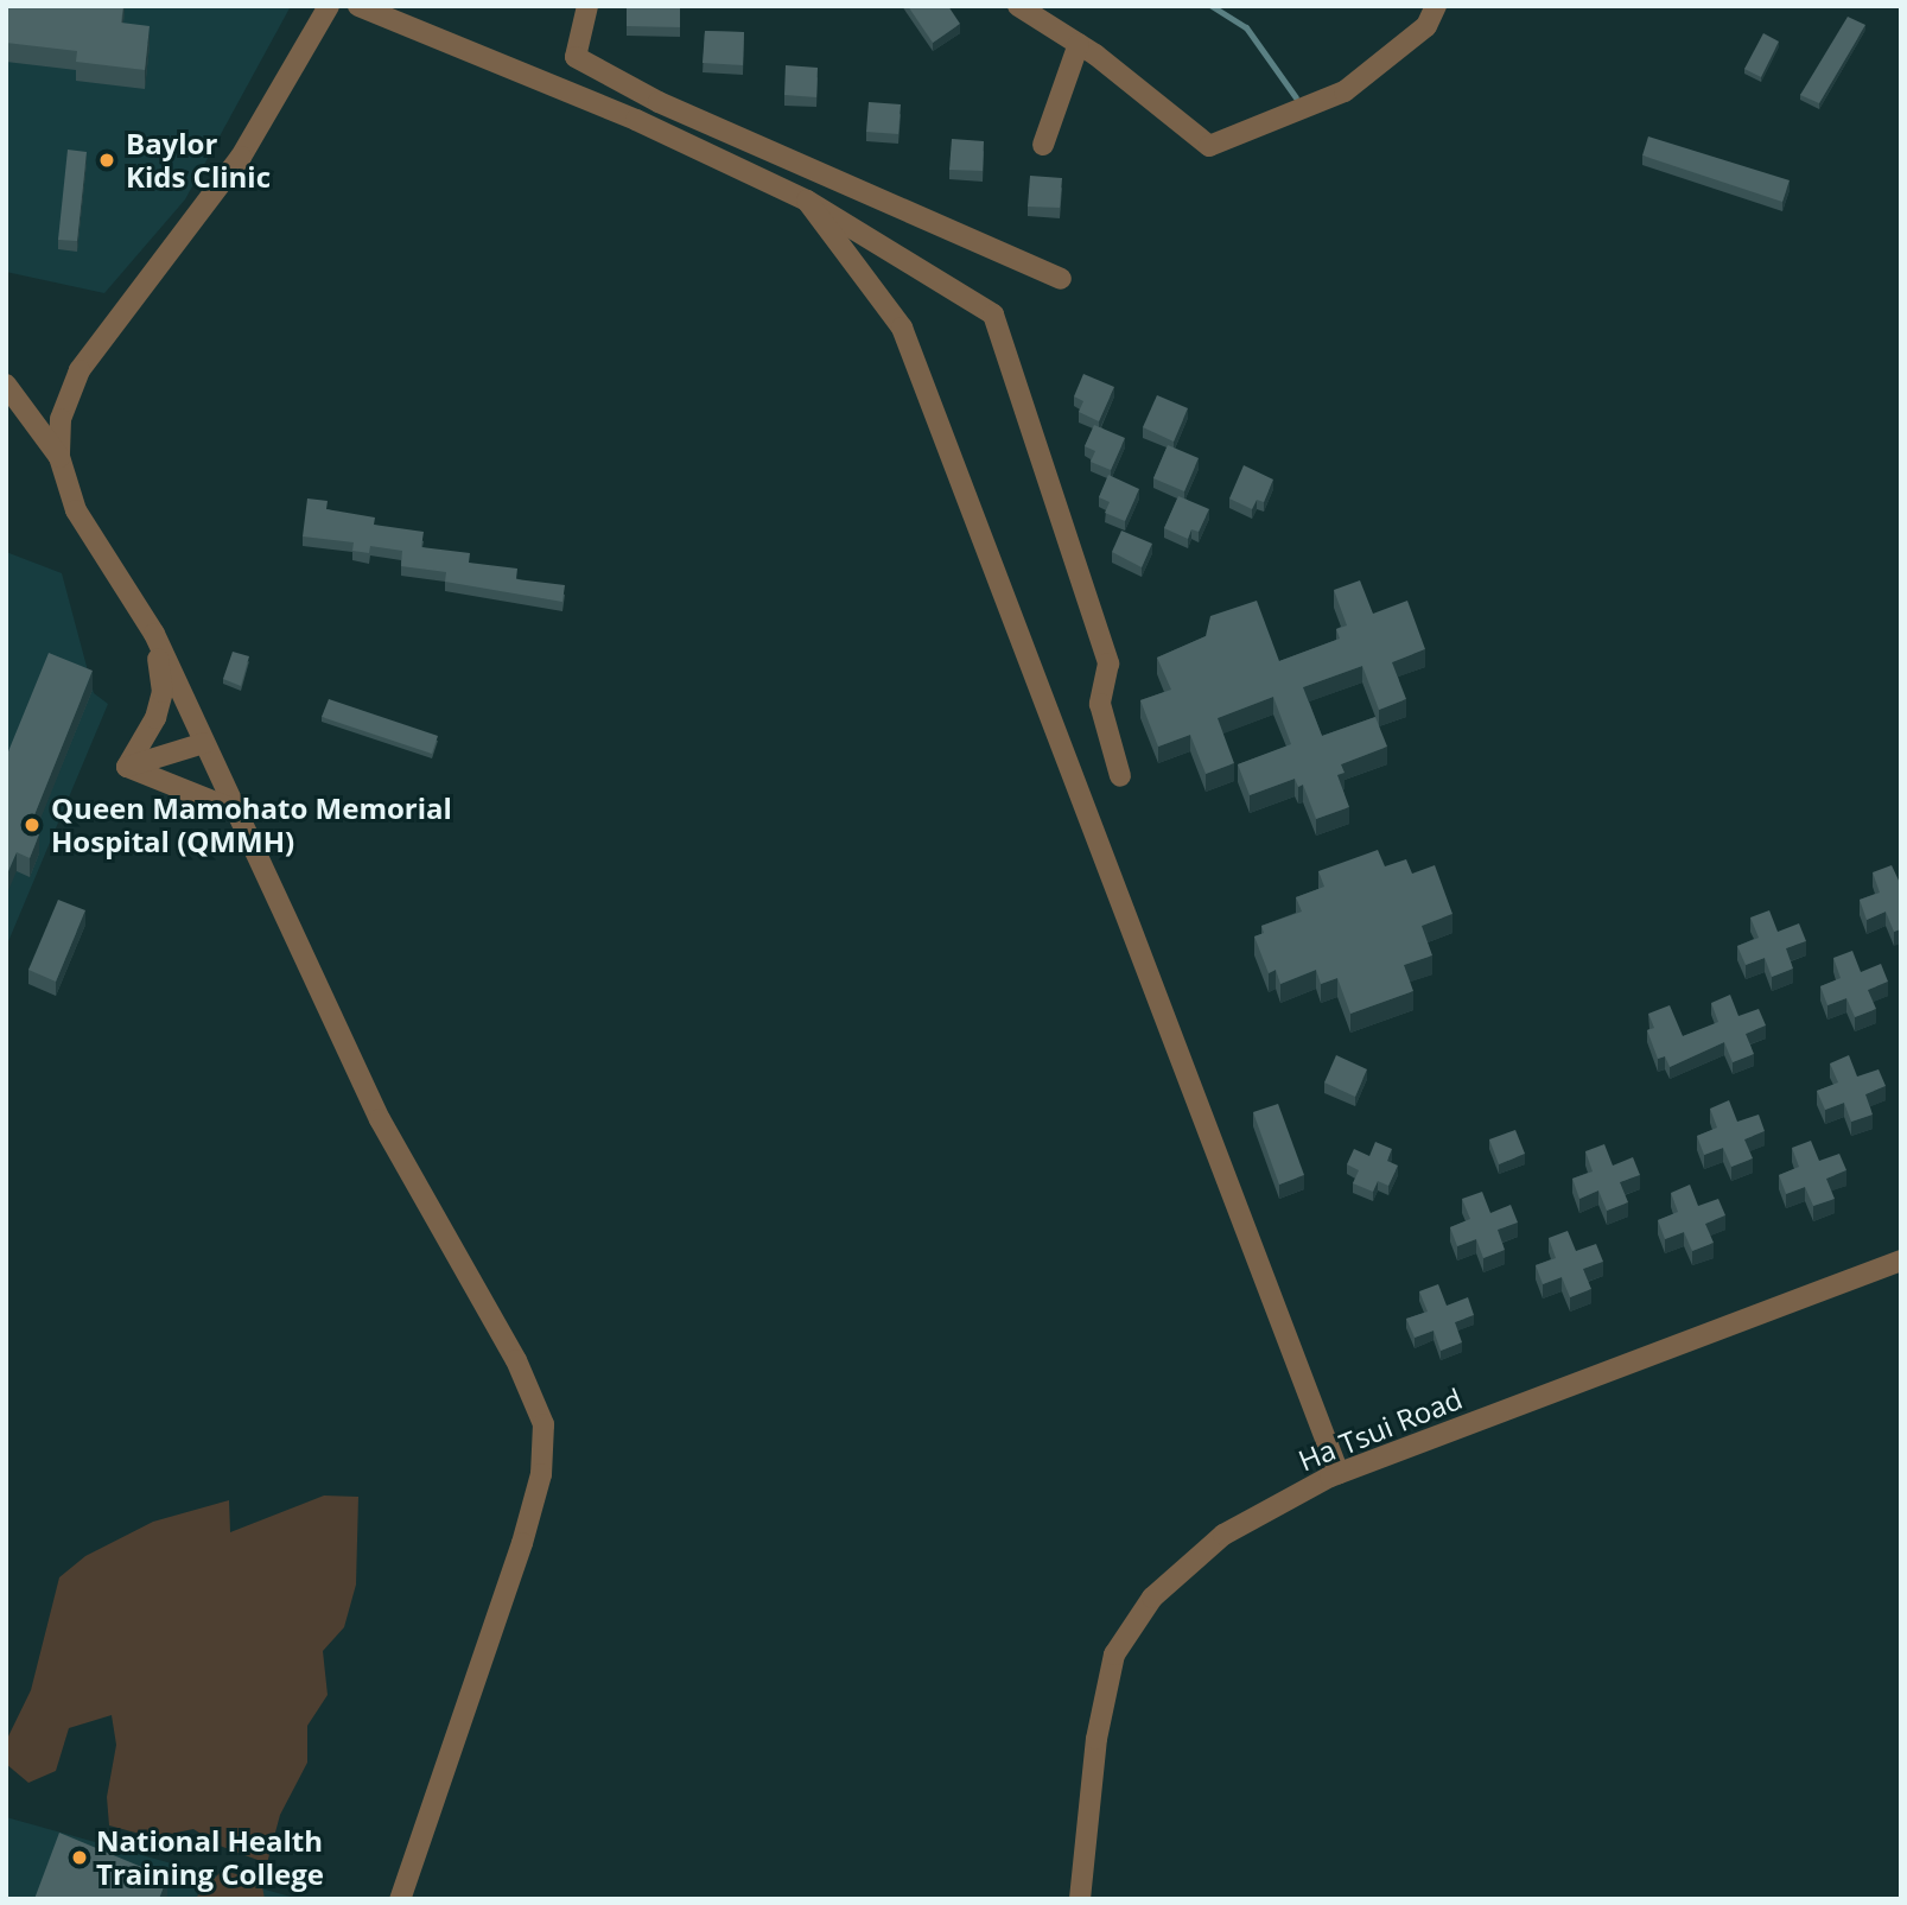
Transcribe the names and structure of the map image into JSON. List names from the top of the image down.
{
  "streets": {
    "street": ["Ha Tsui Road"]
  },
  "places": ["Baylor Kids Clinic", "Queen Mamohato Memorial Hospital (QMMH)", "National Health Training College"]
}
